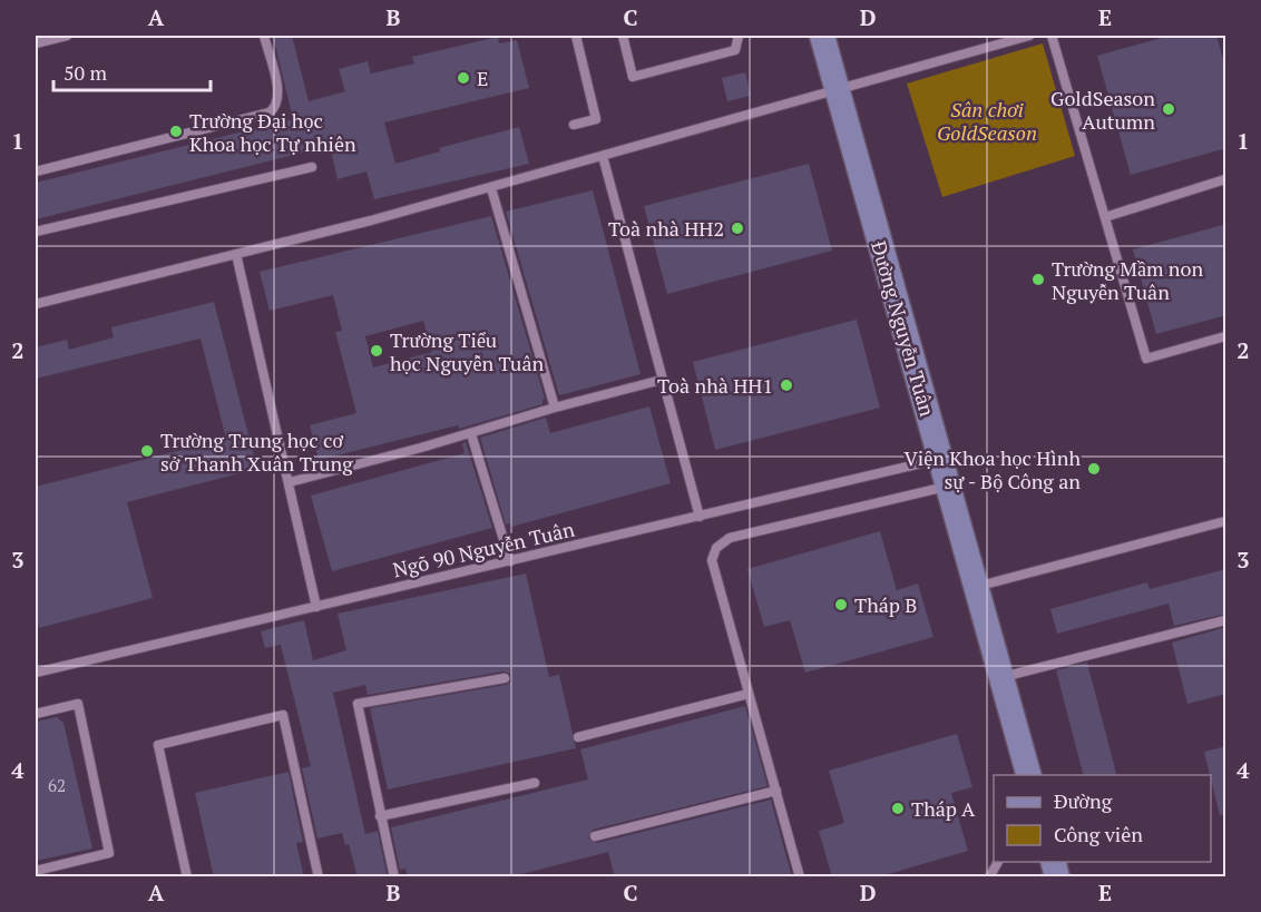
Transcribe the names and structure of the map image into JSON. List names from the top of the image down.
{
  "streets": {
    "street": ["Đường Nguyễn Tuân"],
    "lane": ["Ngõ 90 Nguyễn Tuân"]
  },
  "crossings": [
    ["Đường Nguyễn Tuân", "Ngõ 90 Nguyễn Tuân"]
  ],
  "parks": ["Sân chơi GoldSeason"],
  "places": [
    "E",
    "GoldSeason Autumn",
    "Trường Đại học Khoa học Tự nhiên",
    "Toà nhà HH2",
    "Trường Mầm non Nguyễn Tuân",
    "Trường Tiểu học Nguyễn Tuân",
    "Toà nhà HH1",
    "Trường Trung học cơ sở Thanh Xuân Trung",
    "Viện Khoa học Hình sự - Bộ Công an",
    "Tháp B",
    "Tháp A"
  ],
  "house_numbers": ["62"],
  "legend": ["Đường", "Công viên"],
  "scale_bar": "50 m",
  "grid": {
    "columns": [
      "A",
      "B",
      "C",
      "D",
      "E"
    ],
    "rows": [
      "1",
      "2",
      "3",
      "4"
    ]
  }
}
